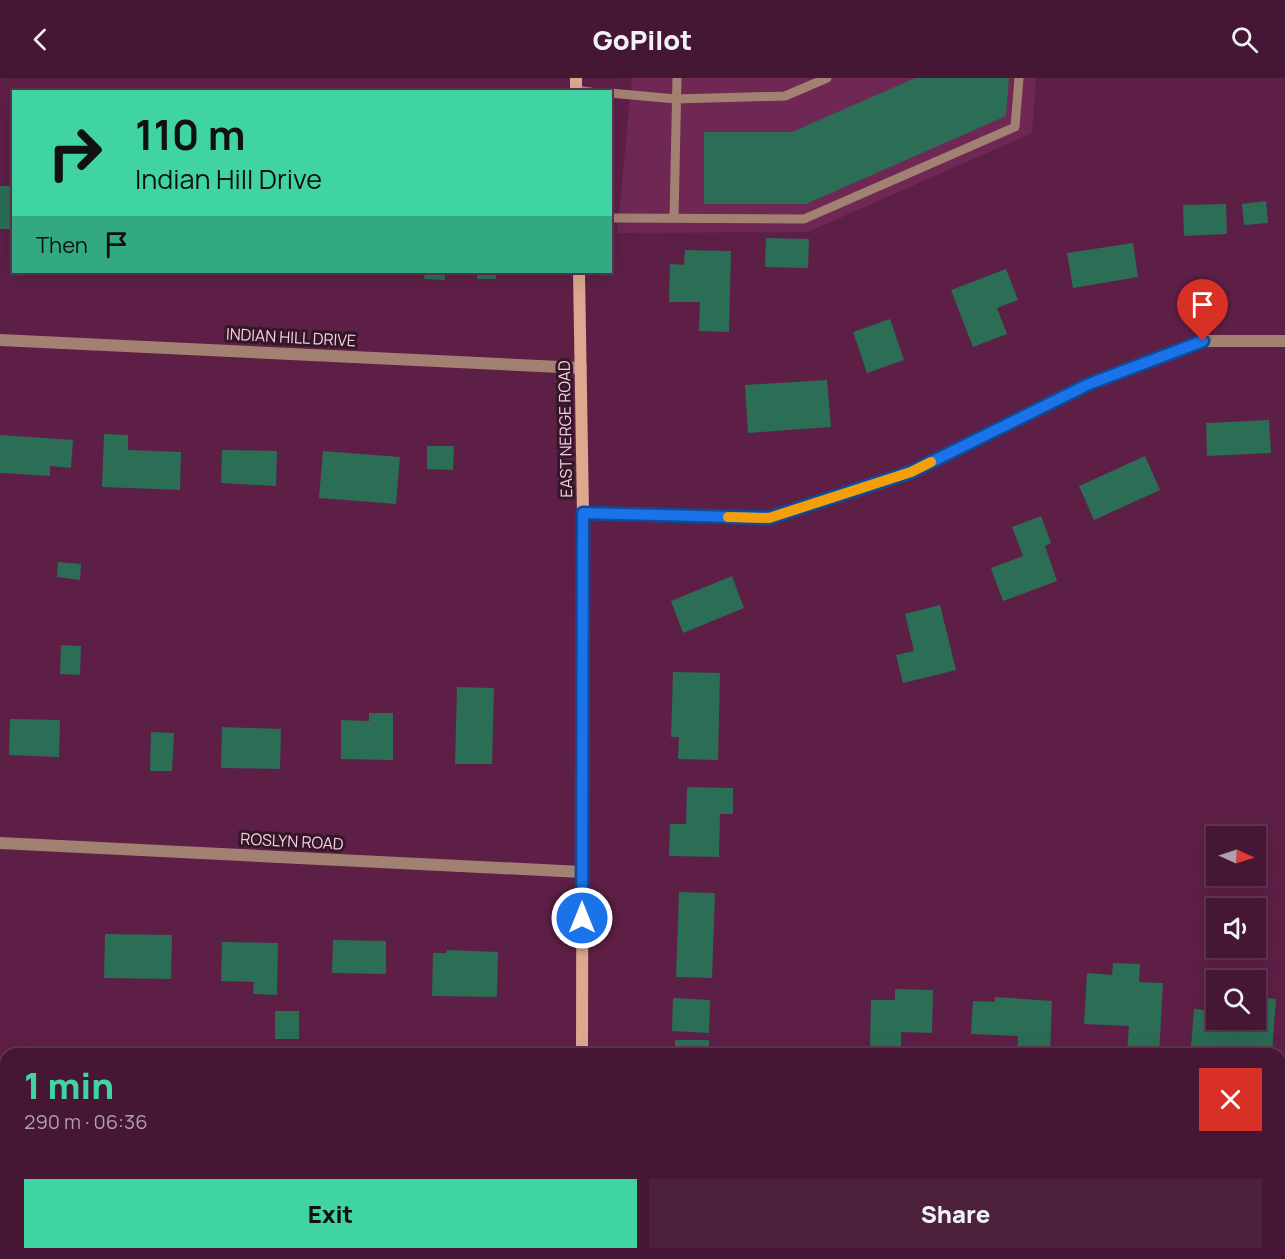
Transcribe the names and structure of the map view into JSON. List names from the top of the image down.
{
  "streets": {
    "main road": ["EAST NERGE ROAD"],
    "street": ["INDIAN HILL DRIVE", "ROSLYN ROAD"]
  },
  "crossings": [
    ["INDIAN HILL DRIVE", "EAST NERGE ROAD"],
    ["EAST NERGE ROAD", "ROSLYN ROAD"]
  ],
  "north": "right",
  "page": {
    "header": "GoPilot",
    "turn": ["110 m", "Indian Hill Drive"],
    "then": "Then",
    "heading": ["1 min", "290 m · 06:36"],
    "buttons": ["Exit", "Share"]
  }
}
